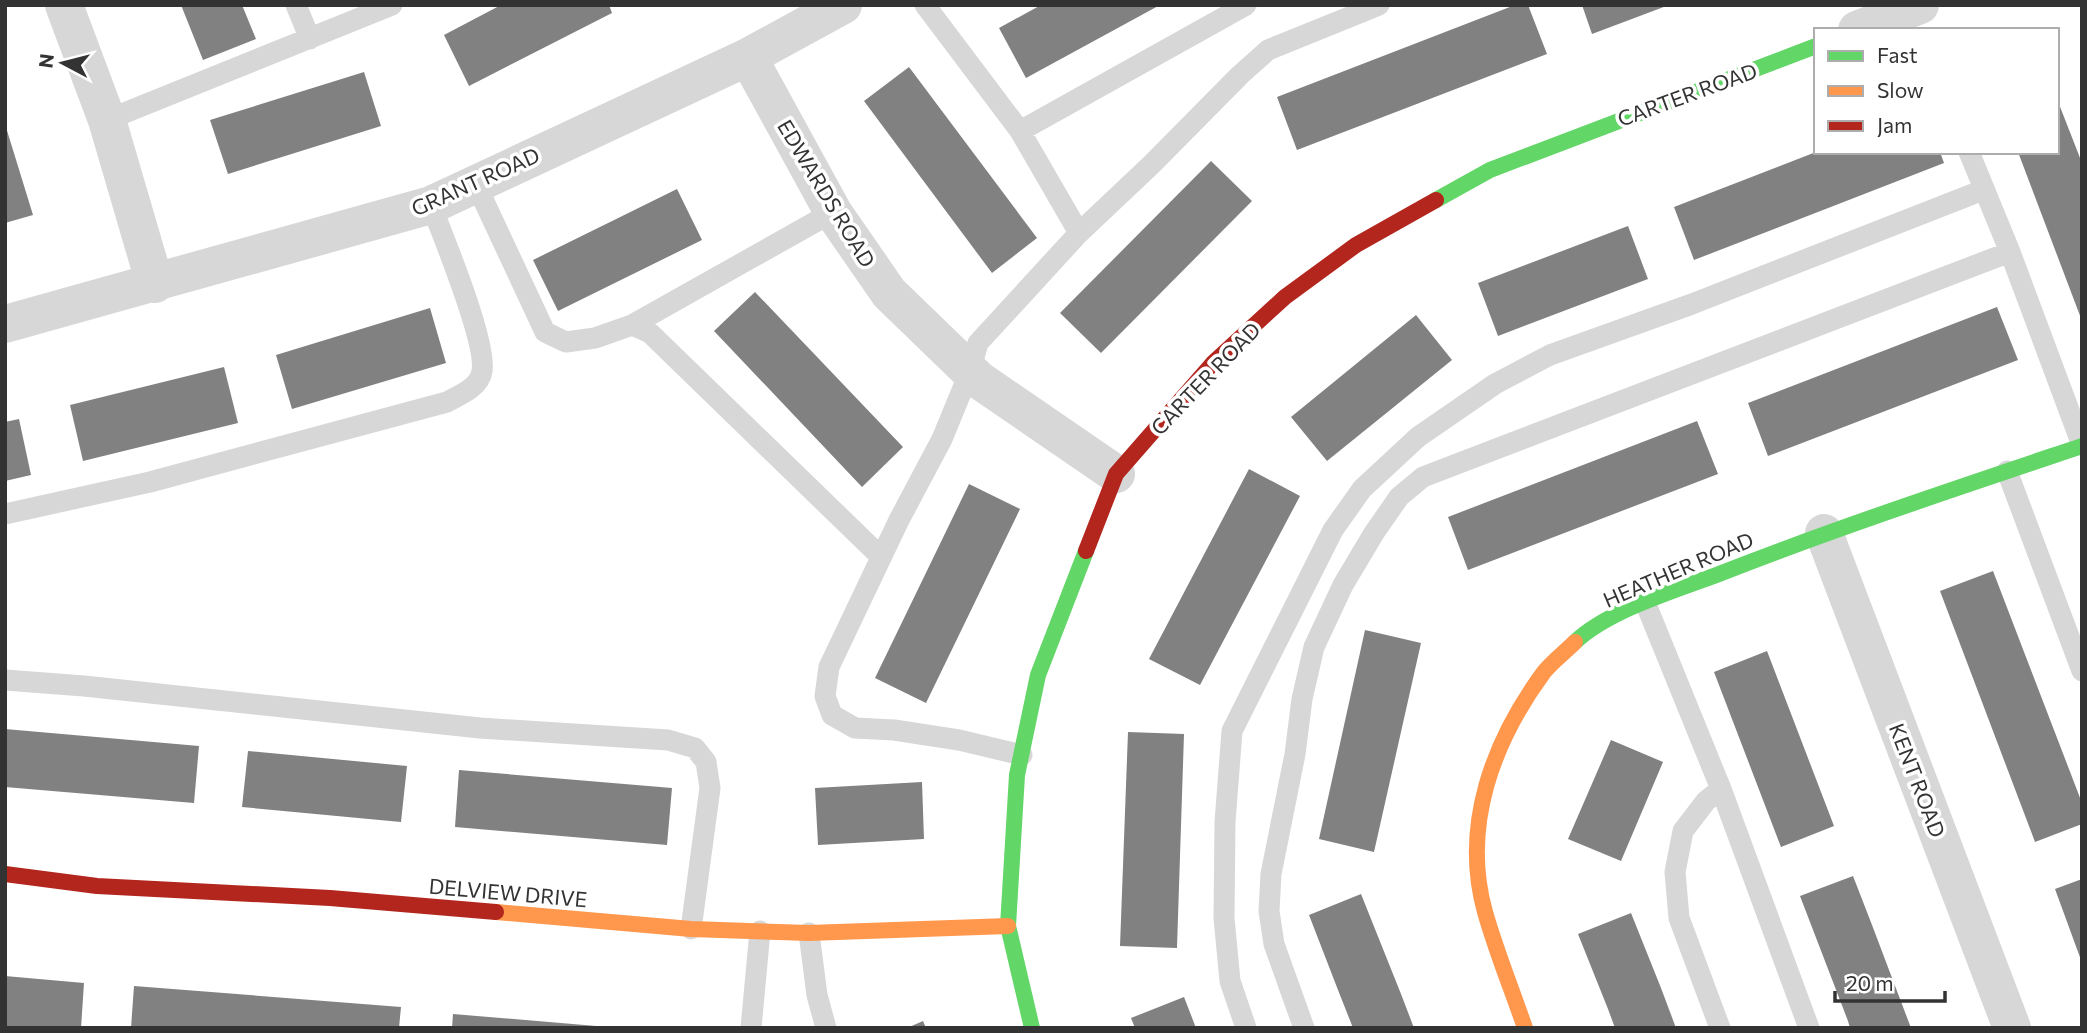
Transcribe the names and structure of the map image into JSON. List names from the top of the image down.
{
  "streets": {
    "street": [
      "CARTER ROAD",
      "GRANT ROAD",
      "EDWARDS ROAD",
      "HEATHER ROAD",
      "KENT ROAD",
      "DELVIEW DRIVE"
    ]
  },
  "crossings": [
    ["CARTER ROAD", "EDWARDS ROAD"],
    ["CARTER ROAD", "DELVIEW DRIVE"],
    ["GRANT ROAD", "EDWARDS ROAD"],
    ["HEATHER ROAD", "KENT ROAD"]
  ],
  "legend": ["Fast", "Slow", "Jam"],
  "scale_bar": "20 m",
  "north": "left"
}
